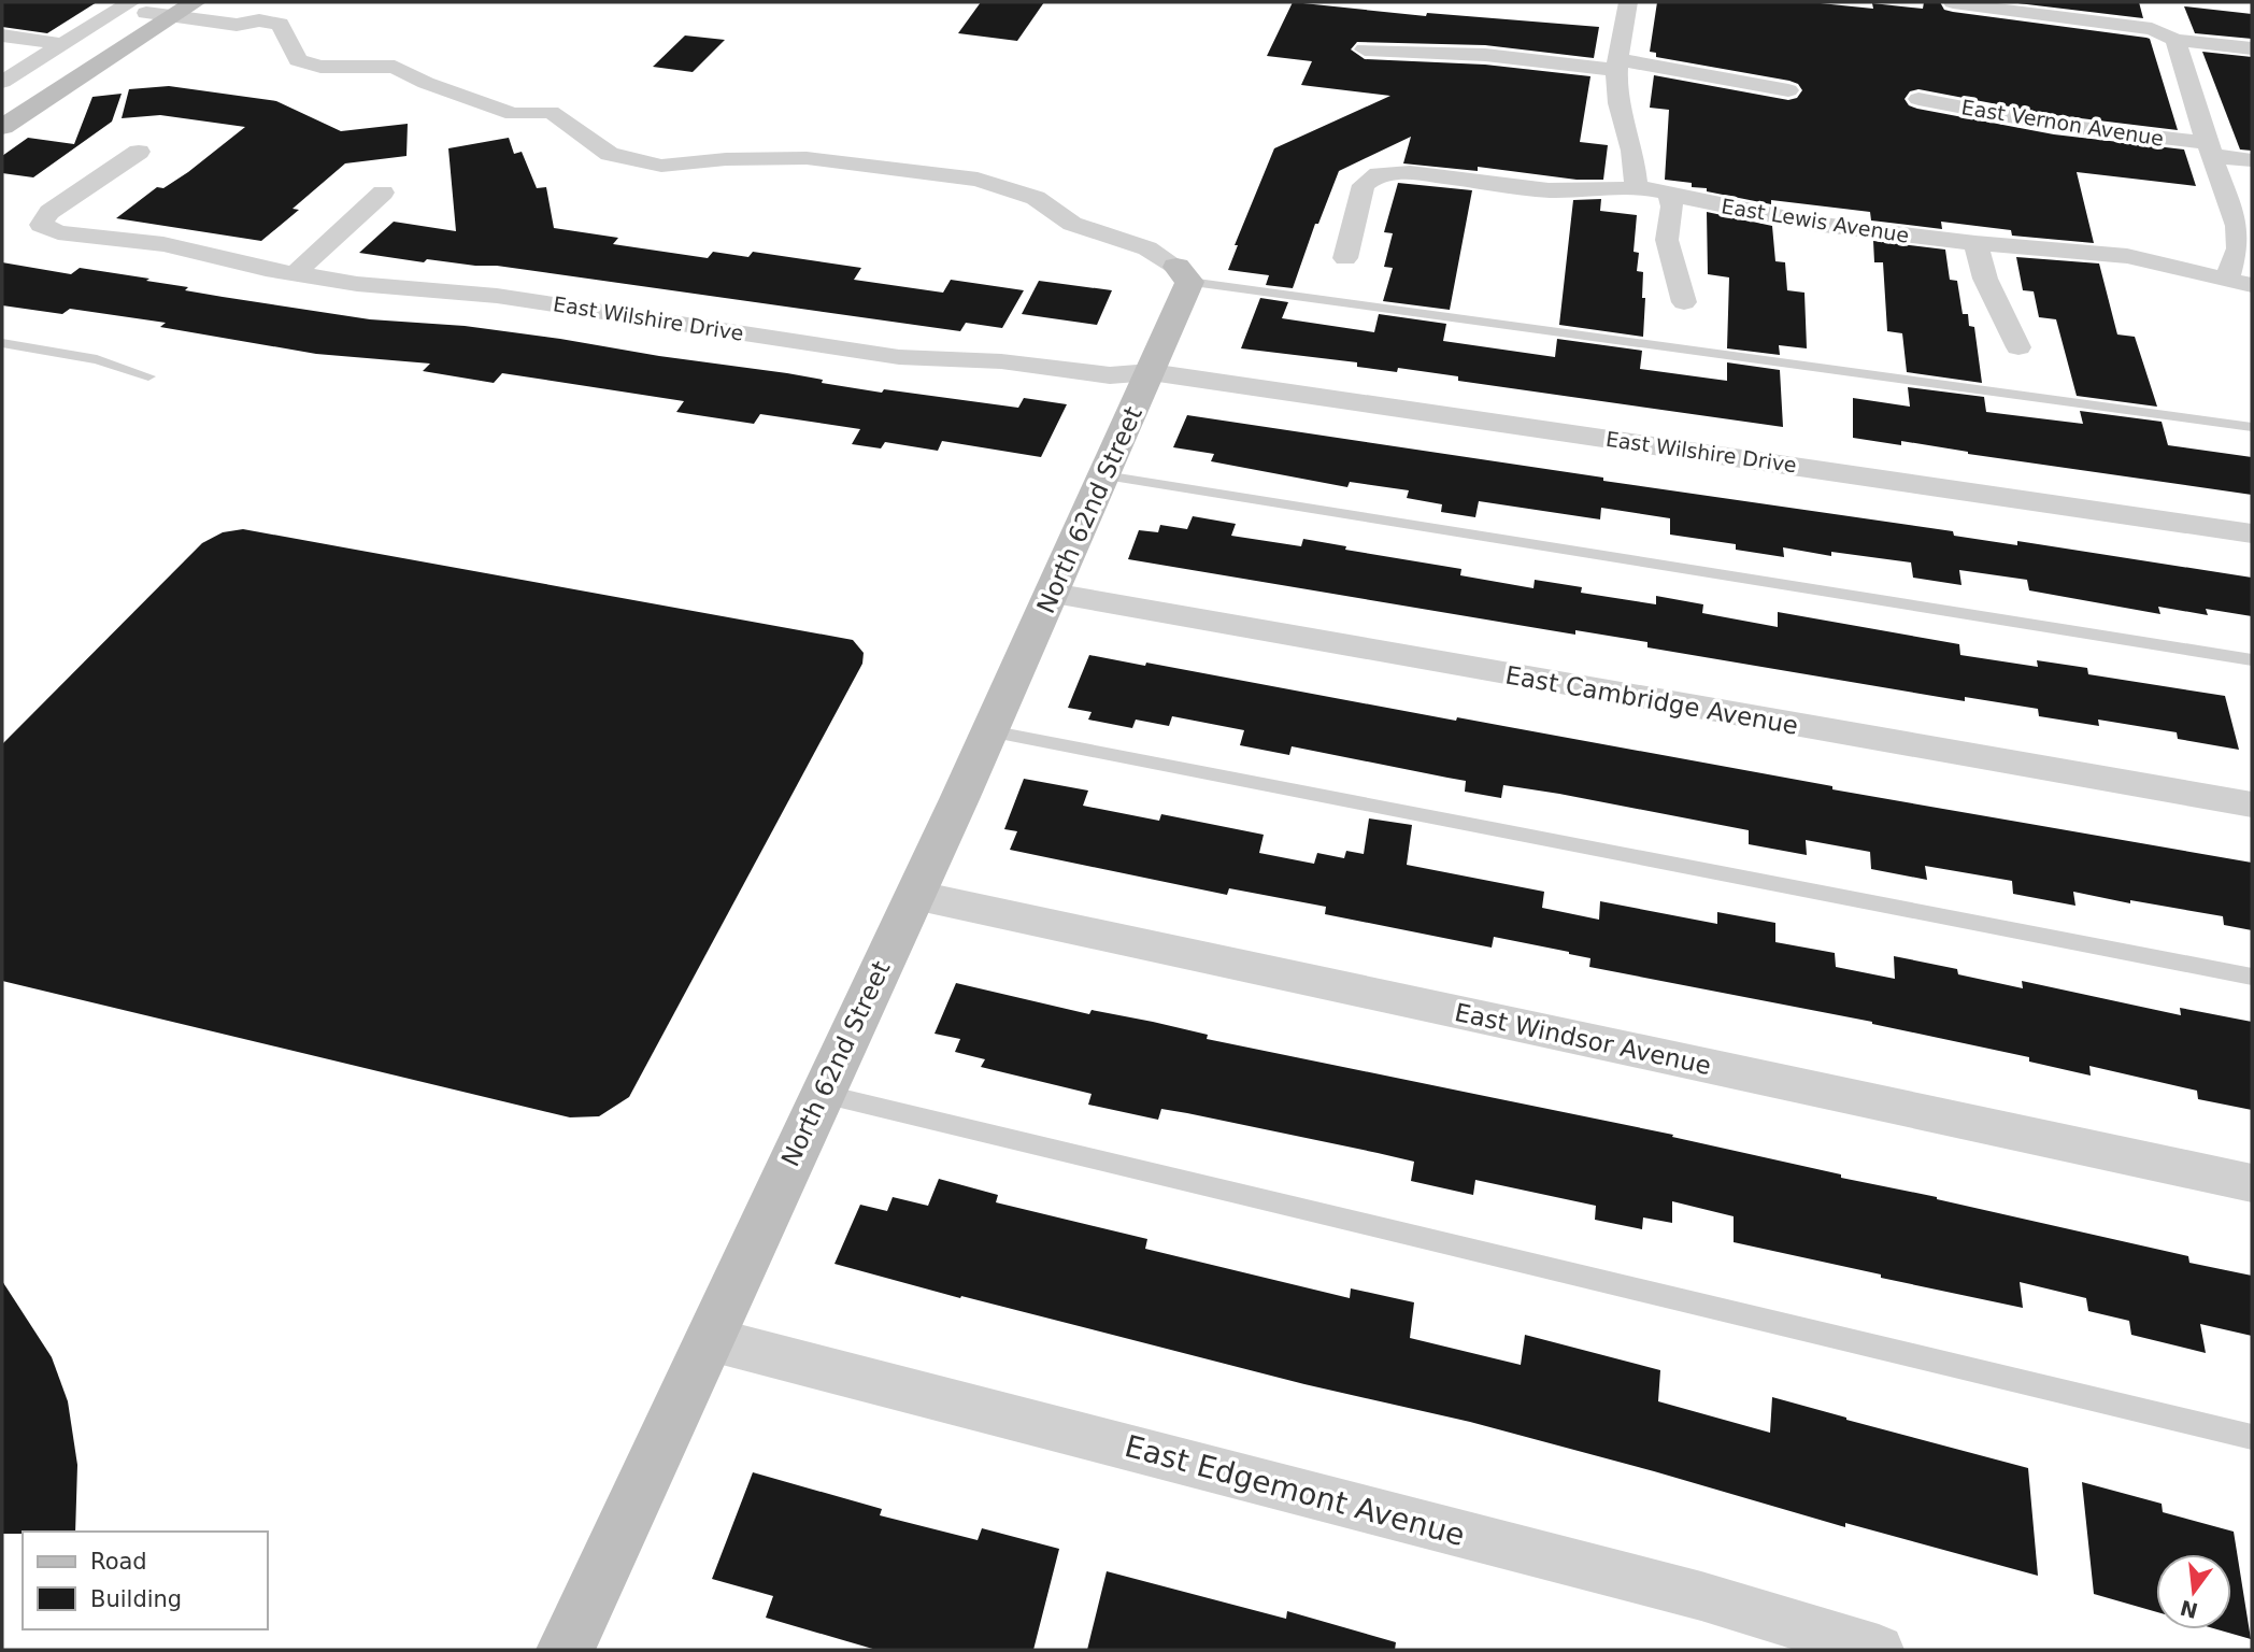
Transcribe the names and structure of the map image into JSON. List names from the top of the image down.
{
  "streets": {
    "street": [
      "East Vernon Avenue",
      "East Lewis Avenue",
      "East Wilshire Drive",
      "North 62nd Street",
      "East Cambridge Avenue",
      "East Windsor Avenue",
      "East Edgemont Avenue"
    ]
  },
  "crossings": [
    ["East Wilshire Drive", "North 62nd Street"],
    ["North 62nd Street", "East Cambridge Avenue"],
    ["North 62nd Street", "East Windsor Avenue"],
    ["North 62nd Street", "East Edgemont Avenue"]
  ],
  "legend": ["Road", "Building"],
  "north": "bottom"
}
